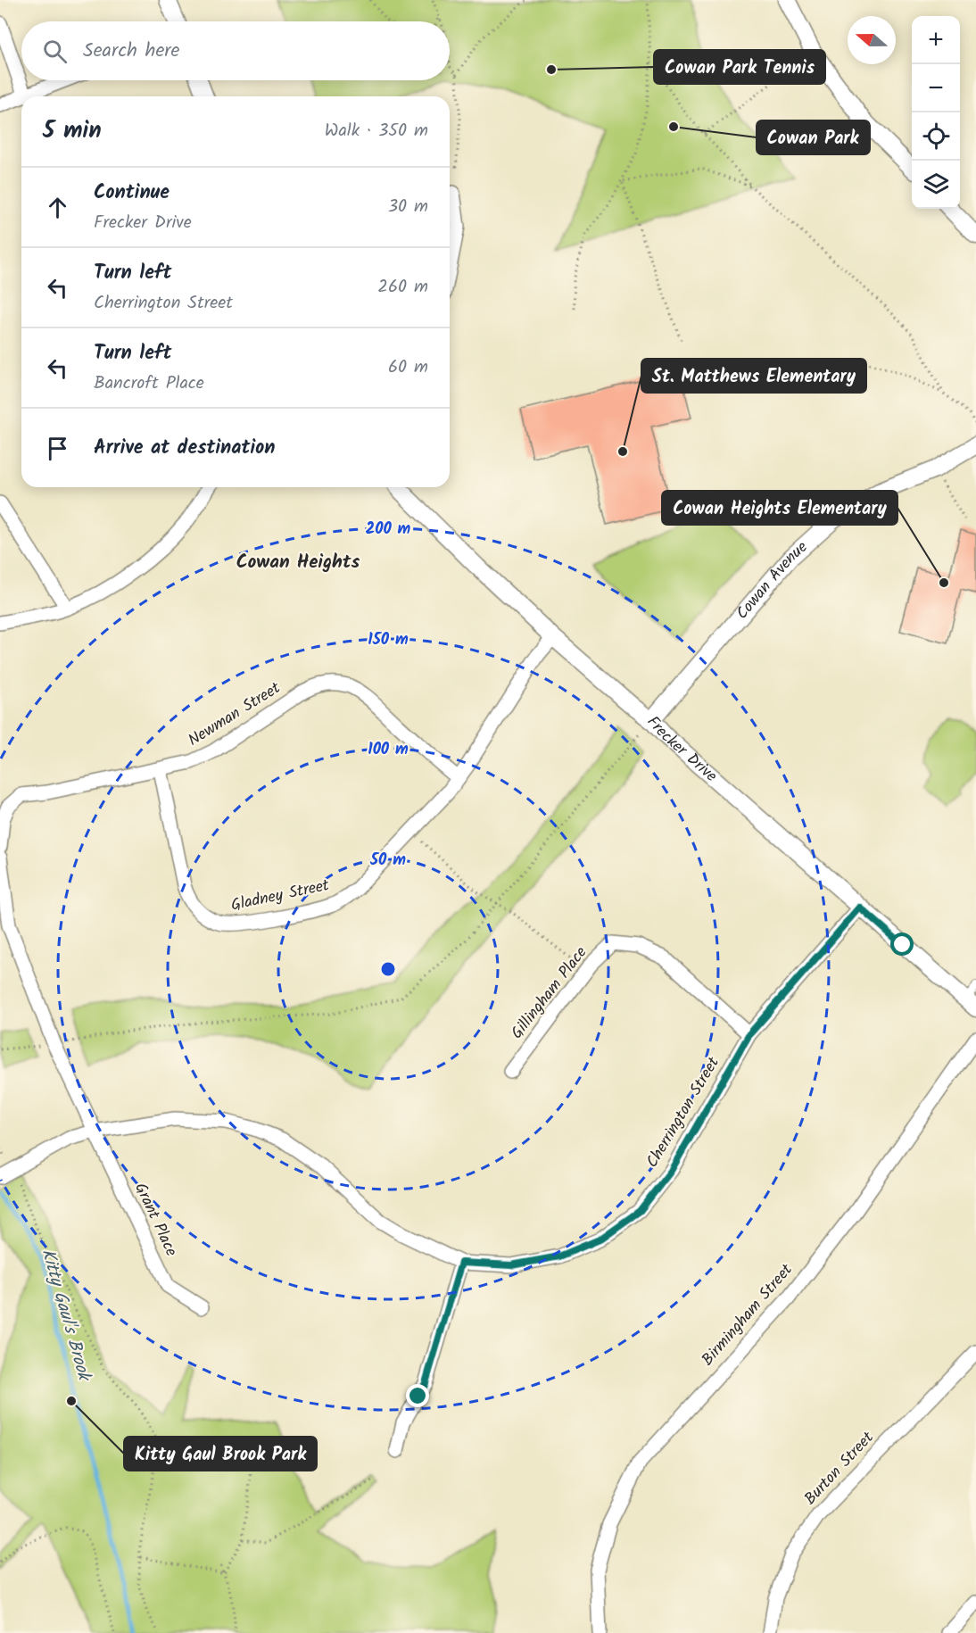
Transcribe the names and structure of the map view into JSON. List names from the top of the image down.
{
  "streets": {
    "street": [
      "Cowan Avenue",
      "Newman Street",
      "Frecker Drive",
      "Gladney Street",
      "Gillingham Place",
      "Cherrington Street",
      "Grant Place",
      "Birmingham Street",
      "Burton Street"
    ]
  },
  "crossings": [
    ["Cowan Avenue", "Frecker Drive"],
    ["Newman Street", "Gladney Street"],
    ["Frecker Drive", "Gladney Street"],
    ["Frecker Drive", "Cherrington Street"],
    ["Gillingham Place", "Cherrington Street"],
    ["Cherrington Street", "Grant Place"]
  ],
  "districts": ["Cowan Heights"],
  "water": ["Kitty Gaul's Brook"],
  "places": [
    "Cowan Park Tennis",
    "Cowan Park",
    "St. Matthews Elementary",
    "Cowan Heights Elementary",
    "Kitty Gaul Brook Park"
  ],
  "north": "left",
  "page": {
    "map_buttons": ["+", "−"],
    "search": "Search here",
    "heading": ["5 min", "Walk · 350 m"],
    "list": [
      ["Continue", "Frecker Drive", "30 m"],
      ["Turn left", "Cherrington Street", "260 m"],
      ["Turn left", "Bancroft Place", "60 m"],
      "Arrive at destination"
    ]
  },
  "rings": [
    "200 m",
    "150 m",
    "100 m",
    "50 m"
  ]
}
